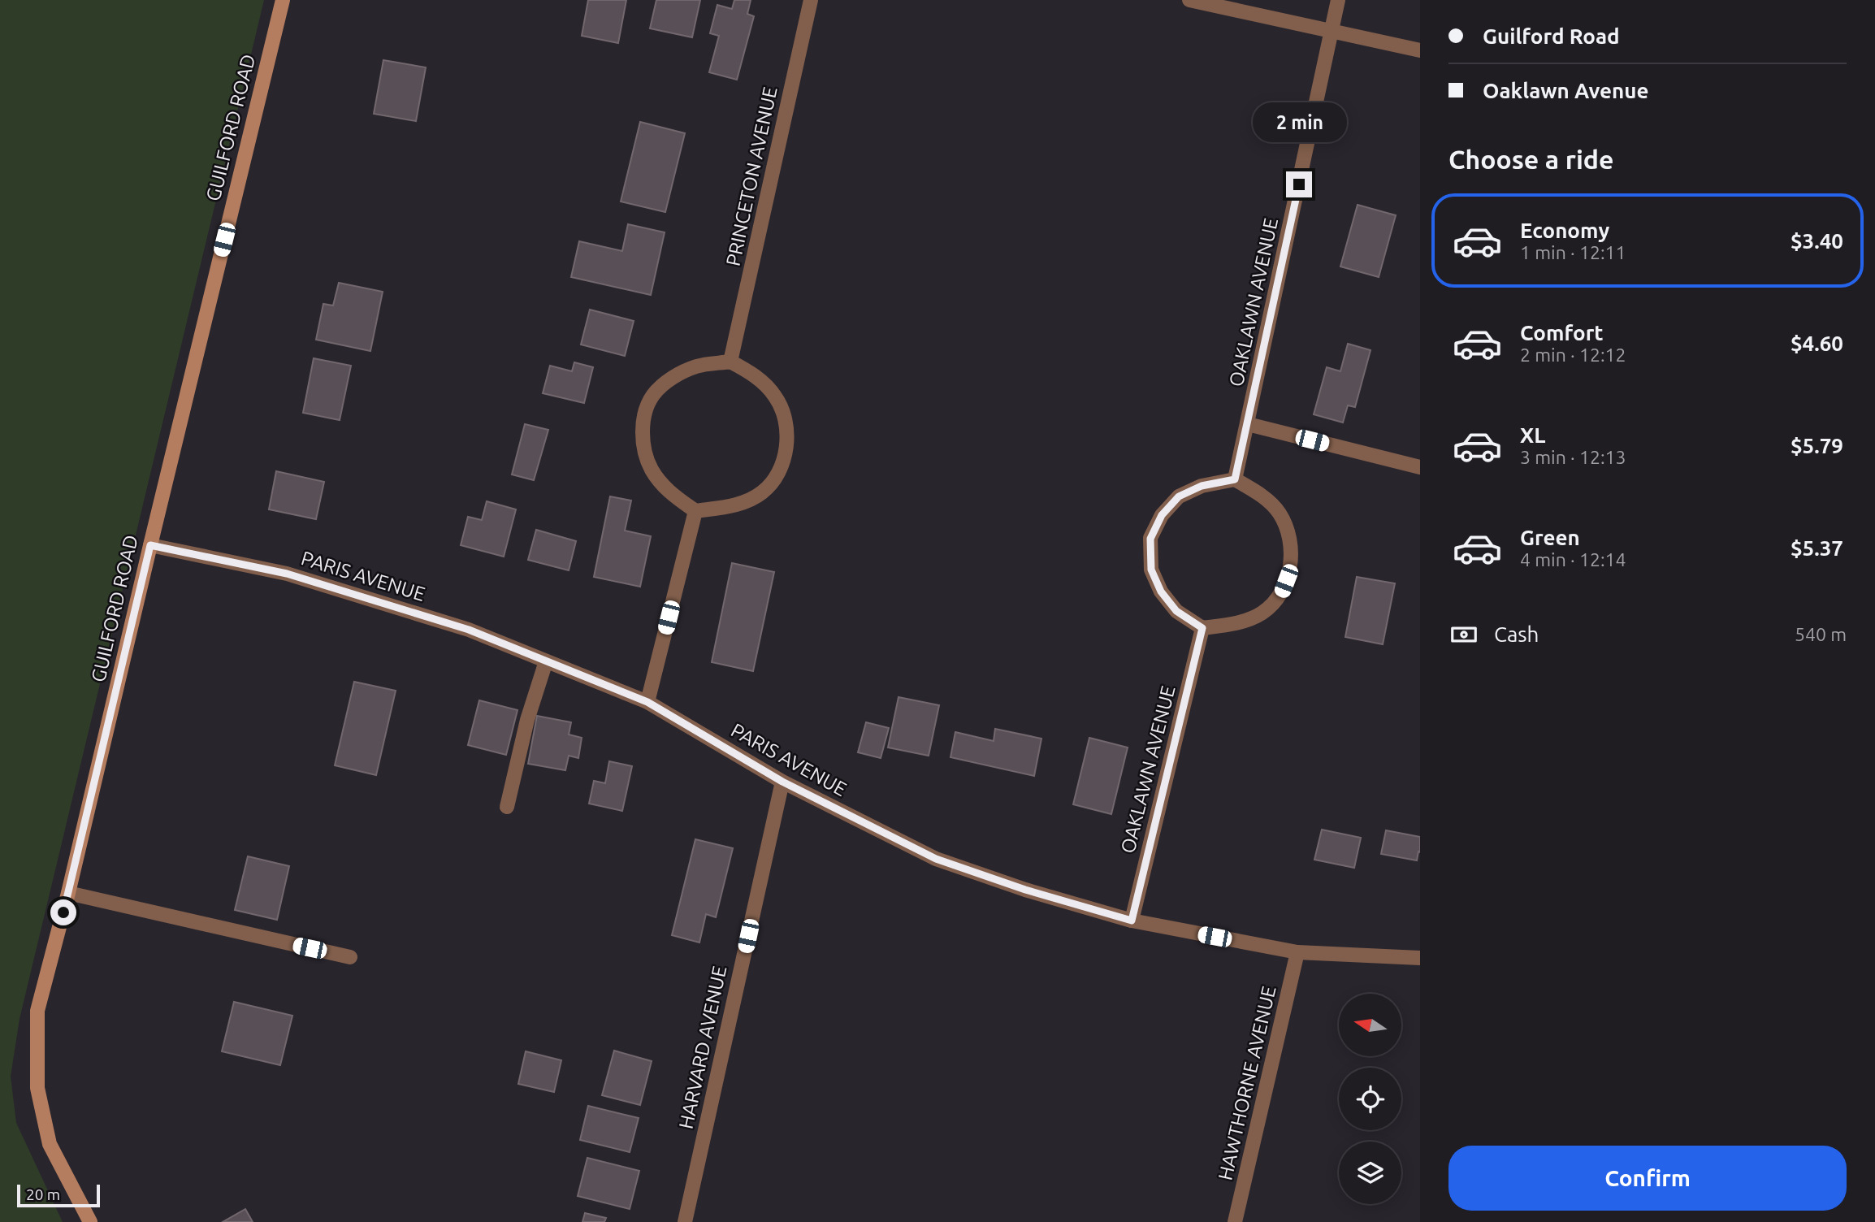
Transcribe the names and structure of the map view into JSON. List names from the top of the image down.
{
  "streets": {
    "street": [
      "GUILFORD ROAD",
      "PRINCETON AVENUE",
      "OAKLAWN AVENUE",
      "PARIS AVENUE",
      "HARVARD AVENUE",
      "HAWTHORNE AVENUE"
    ]
  },
  "crossings": [
    ["GUILFORD ROAD", "PARIS AVENUE"],
    ["OAKLAWN AVENUE", "PARIS AVENUE"],
    ["PARIS AVENUE", "HARVARD AVENUE"],
    ["PARIS AVENUE", "HAWTHORNE AVENUE"]
  ],
  "scale_bar": "20 m",
  "north": "left",
  "page": {
    "banner": ["Guilford Road", "Oaklawn Avenue"],
    "bubble": "2 min",
    "heading": "Choose a ride",
    "list": [
      {
        "name": "Economy",
        "note": "1 min · 12:11",
        "value": "$3.40"
      },
      {
        "name": "Comfort",
        "note": "2 min · 12:12",
        "value": "$4.60"
      },
      {
        "name": "XL",
        "note": "3 min · 12:13",
        "value": "$5.79"
      },
      {
        "name": "Green",
        "note": "4 min · 12:14",
        "value": "$5.37"
      }
    ],
    "pay": ["Cash", "540 m"],
    "buttons": "Confirm",
    "scale": "20 m"
  }
}
